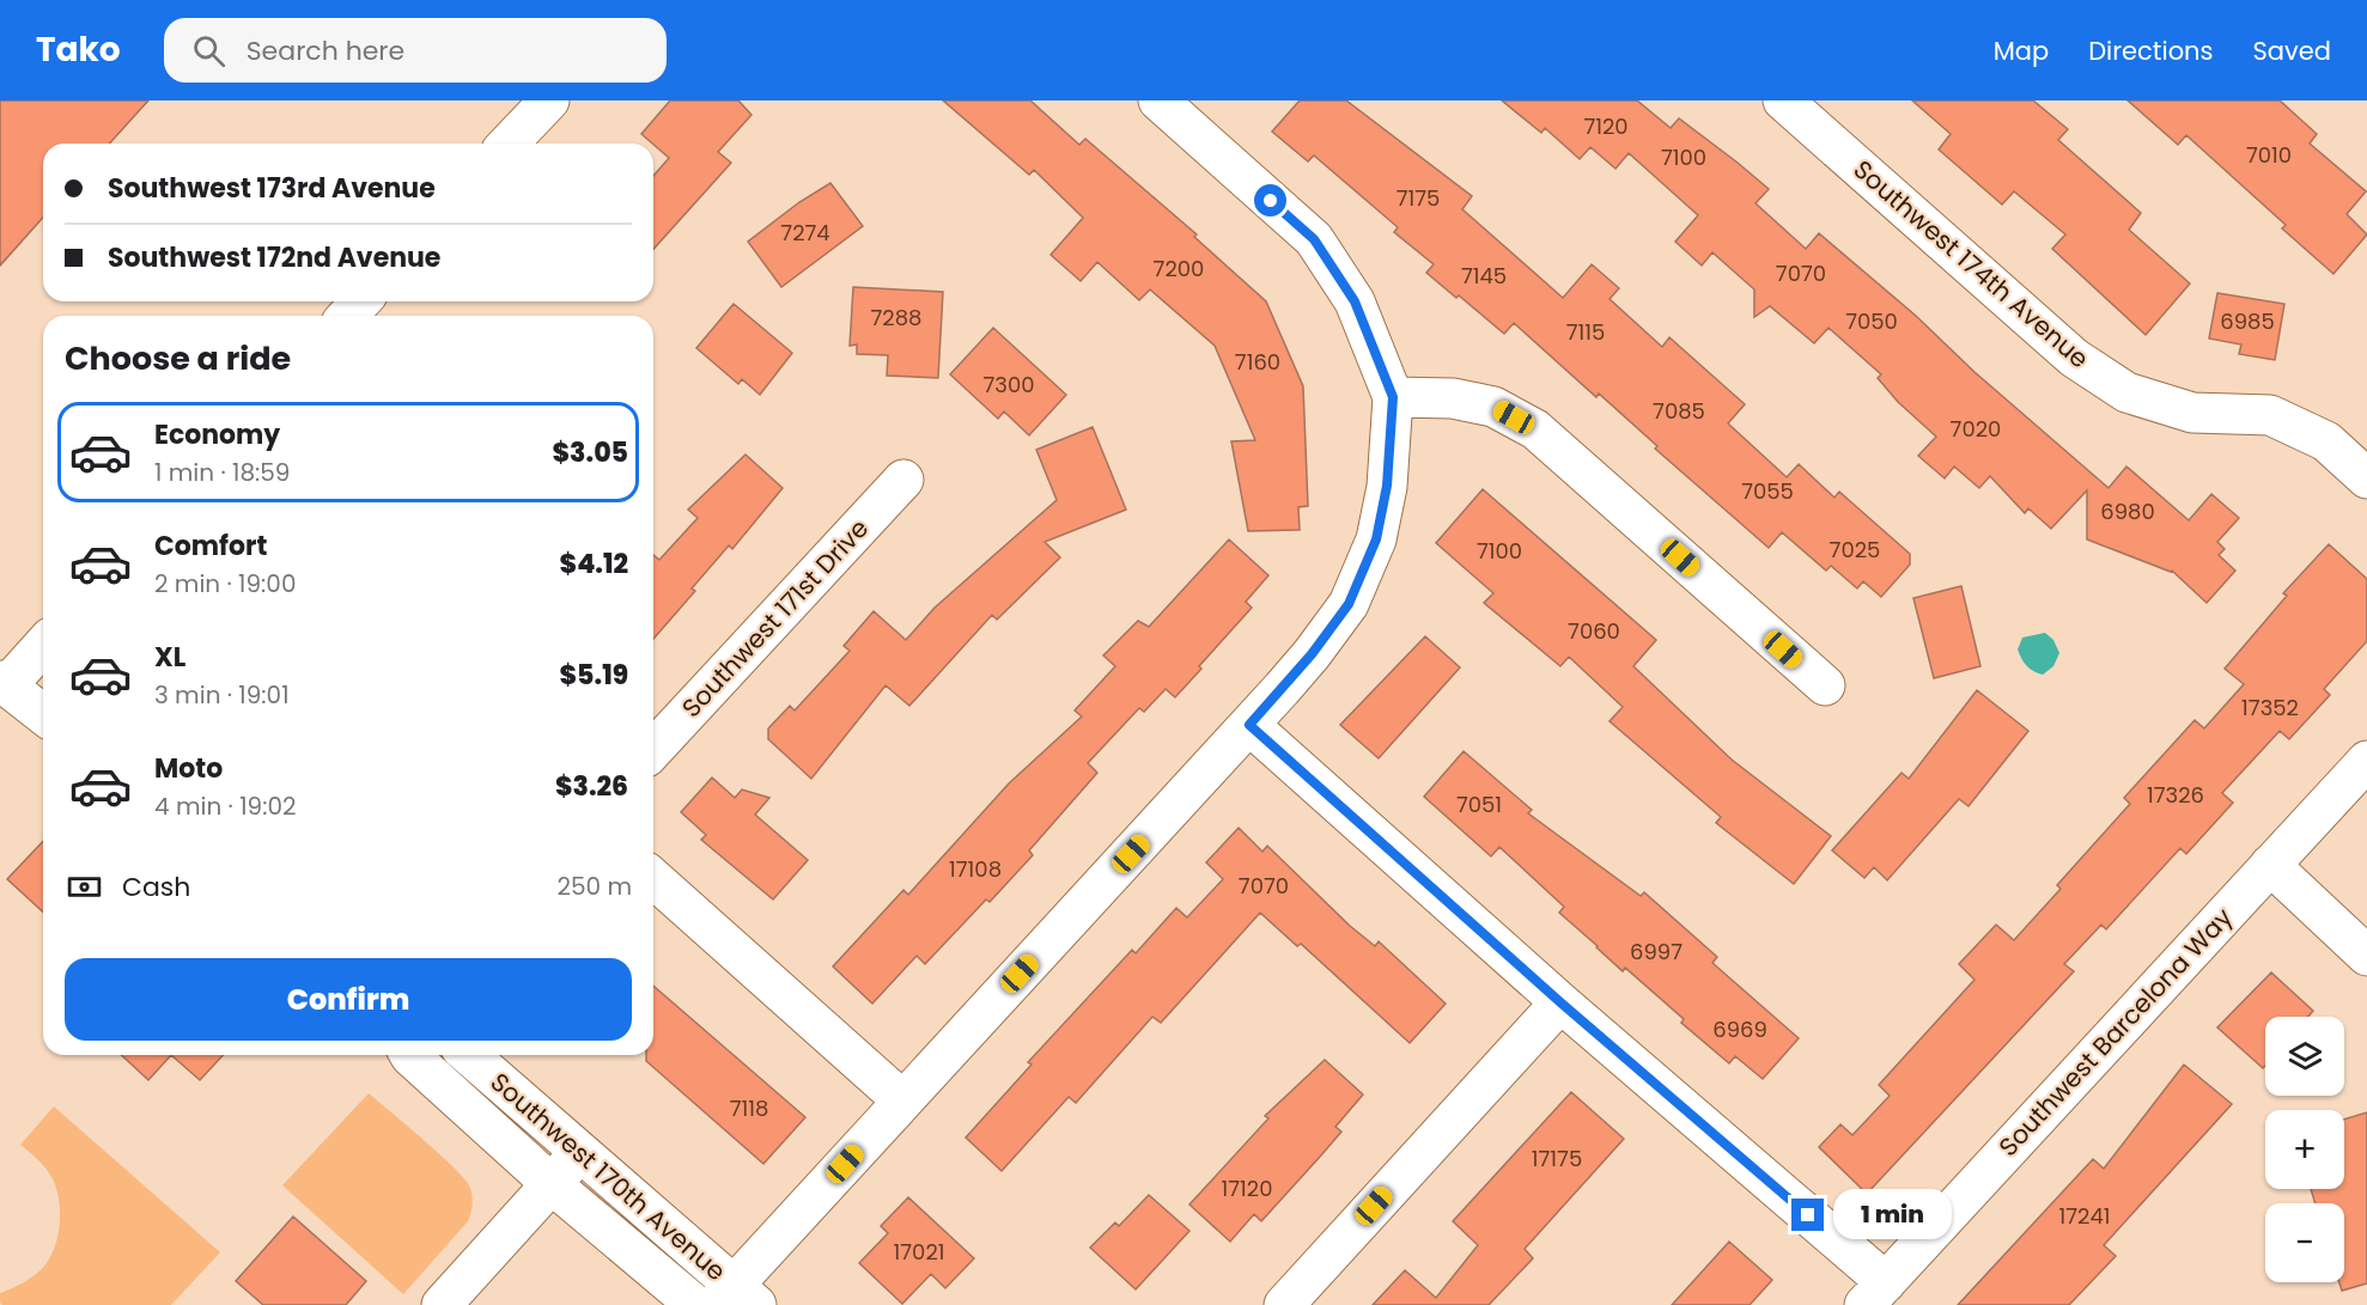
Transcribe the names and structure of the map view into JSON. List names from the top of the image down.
{
  "streets": {
    "street": [
      "Southwest 174th Avenue",
      "Southwest 171st Drive",
      "Southwest Barcelona Way",
      "Southwest 170th Avenue"
    ]
  },
  "house_numbers": [
    "7120",
    "7010",
    "7100",
    "7175",
    "7274",
    "7200",
    "7070",
    "7145",
    "7288",
    "7050",
    "6985",
    "7115",
    "7160",
    "7300",
    "7085",
    "7020",
    "7055",
    "6980",
    "7025",
    "7100",
    "7060",
    "17352",
    "17326",
    "7051",
    "17108",
    "7070",
    "6997",
    "6969",
    "7118",
    "17175",
    "17120",
    "17241",
    "17021"
  ],
  "page": {
    "header": "Tako",
    "search": "Search here",
    "nav": ["Map", "Directions", "Saved"],
    "banner": ["Southwest 173rd Avenue", "Southwest 172nd Avenue"],
    "heading": "Choose a ride",
    "list": [
      {
        "name": "Economy",
        "note": "1 min · 18:59",
        "value": "$3.05"
      },
      {
        "name": "Comfort",
        "note": "2 min · 19:00",
        "value": "$4.12"
      },
      {
        "name": "XL",
        "note": "3 min · 19:01",
        "value": "$5.19"
      },
      {
        "name": "Moto",
        "note": "4 min · 19:02",
        "value": "$3.26"
      }
    ],
    "pay": ["Cash", "250 m"],
    "buttons": "Confirm",
    "map_buttons": ["+", "−"],
    "bubble": "1 min"
  }
}
